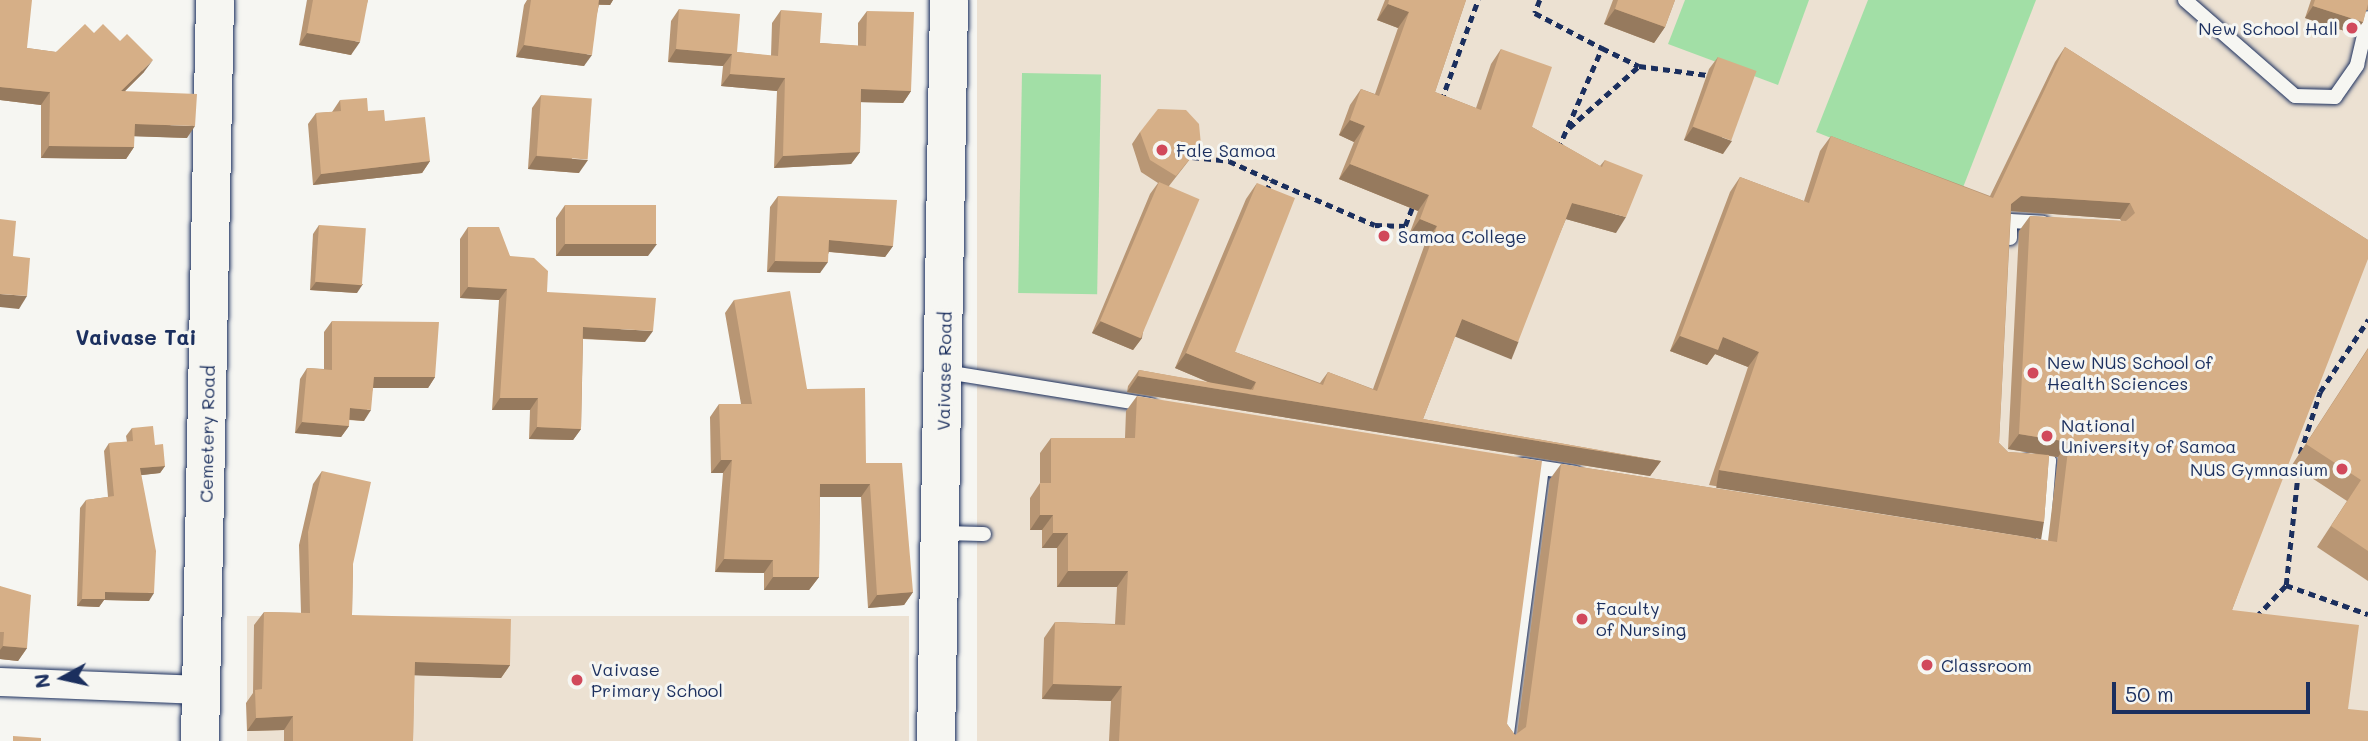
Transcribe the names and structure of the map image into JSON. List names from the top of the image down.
{
  "streets": {
    "main road": ["Vaivase Road", "Cemetery Road"]
  },
  "districts": ["Vaivase Tai"],
  "places": [
    "New School Hall",
    "Fale Samoa",
    "Samoa College",
    "New NUS School of Health Sciences",
    "National University of Samoa",
    "NUS Gymnasium",
    "Faculty of Nursing",
    "Classroom",
    "Vaivase Primary School"
  ],
  "scale_bar": "50 m",
  "north": "left"
}
